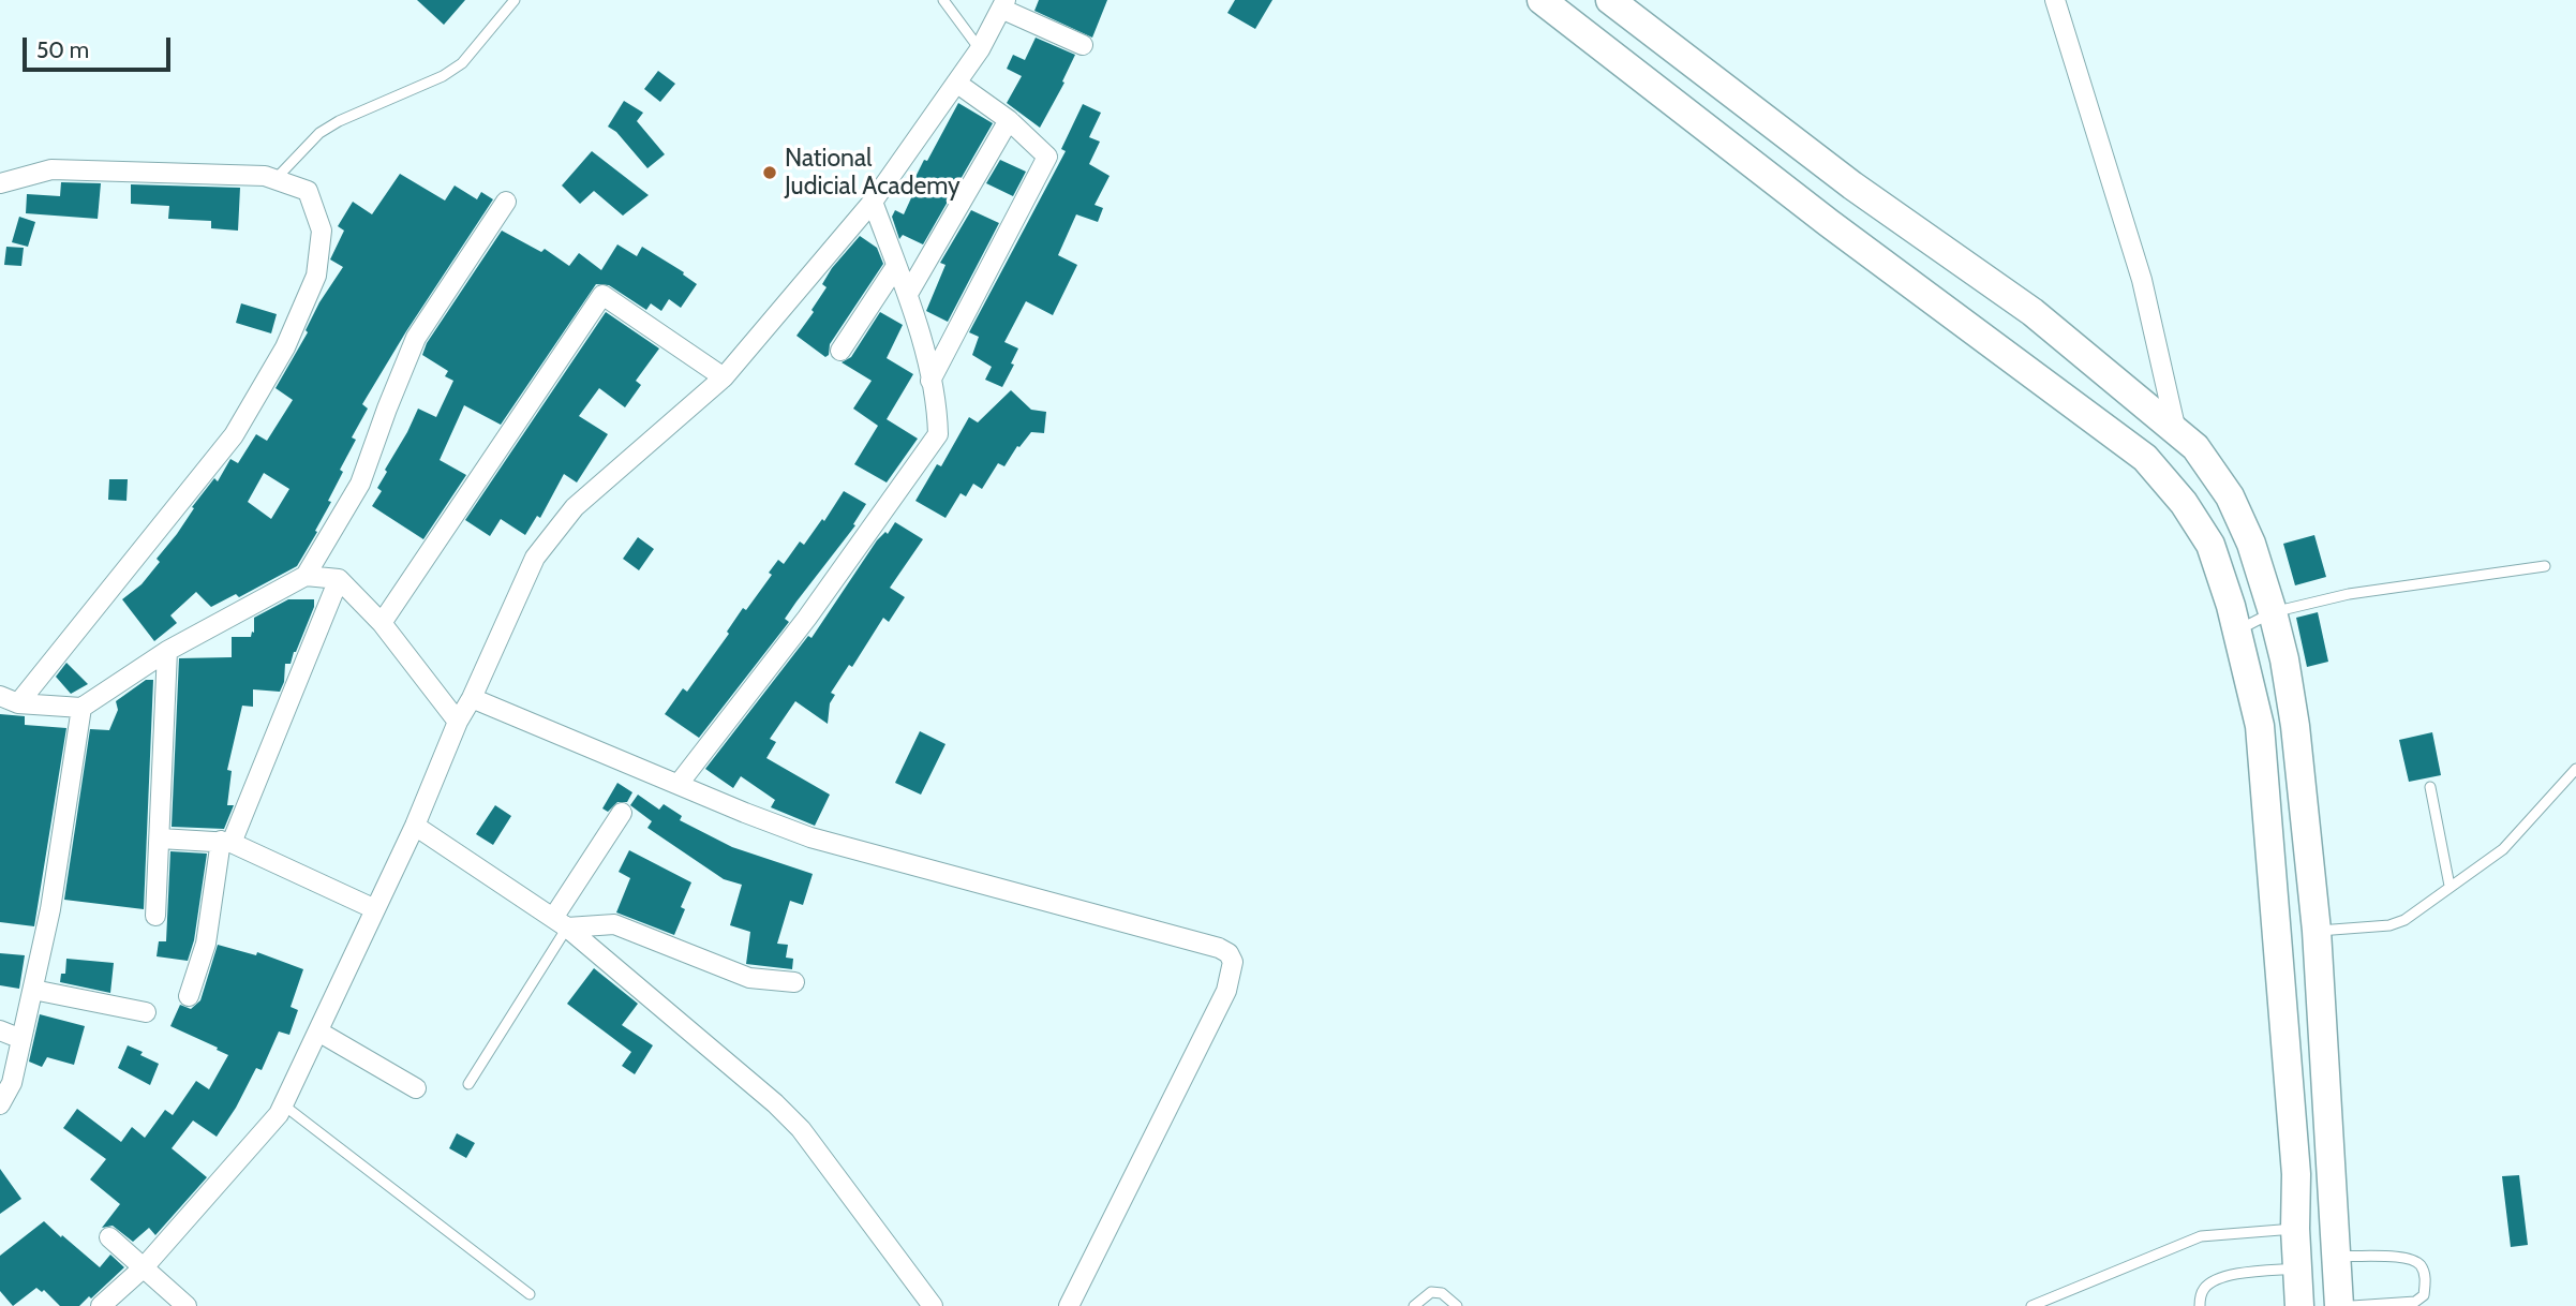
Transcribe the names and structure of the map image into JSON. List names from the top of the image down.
{
  "places": ["National Judicial Academy"],
  "scale_bar": "50 m"
}
